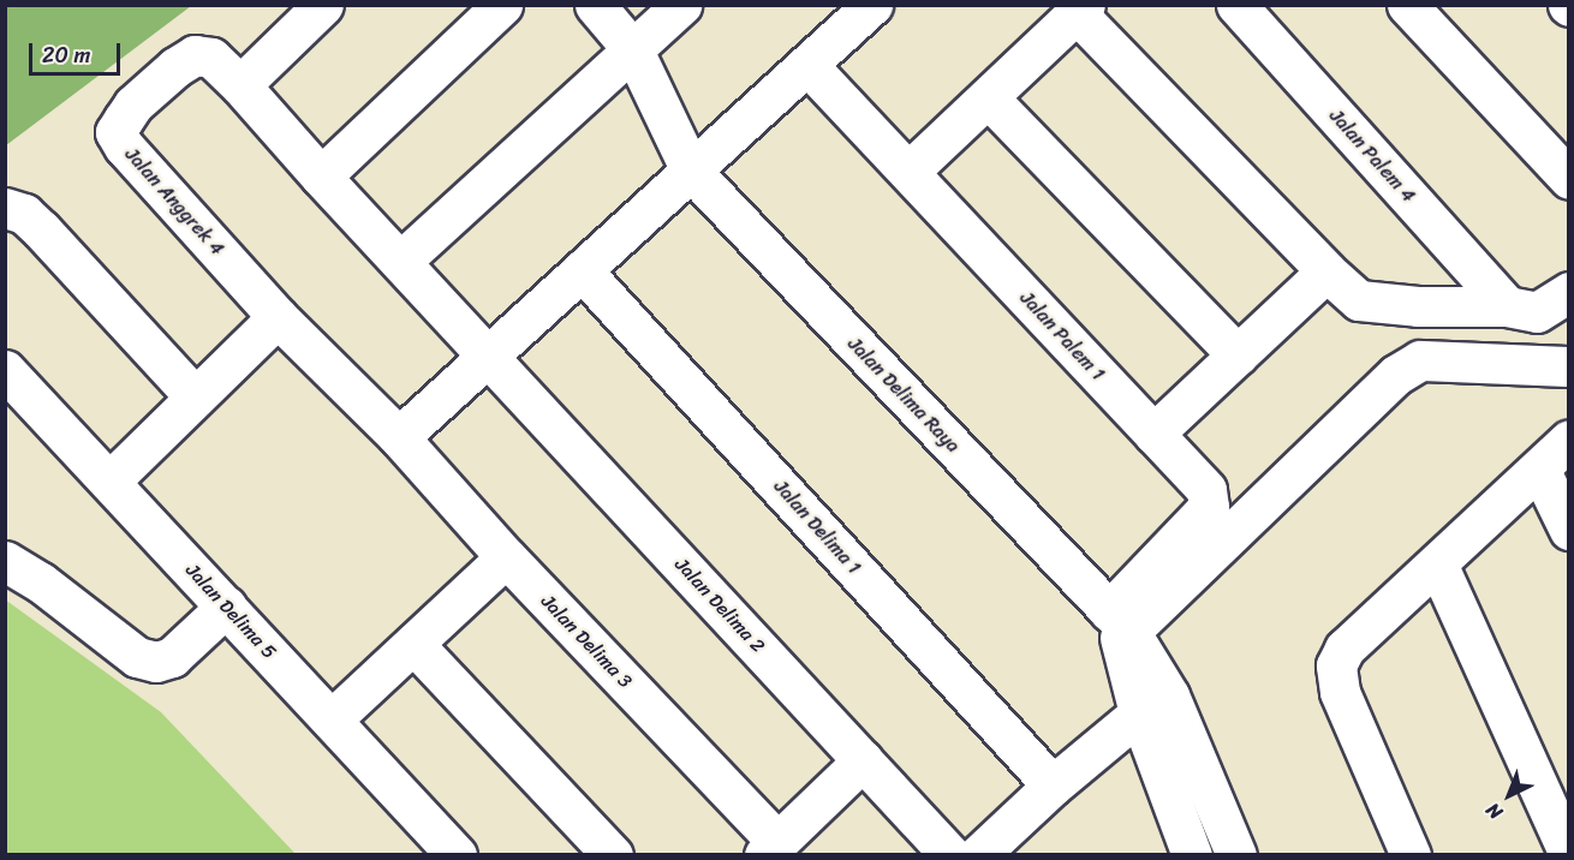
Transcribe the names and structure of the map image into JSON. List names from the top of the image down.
{
  "streets": {
    "street": [
      "Jalan Palem 4",
      "Jalan Anggrek 4",
      "Jalan Palem 1",
      "Jalan Delima Raya",
      "Jalan Delima 1",
      "Jalan Delima 2",
      "Jalan Delima 5",
      "Jalan Delima 3"
    ]
  },
  "crossings": [
    ["Jalan Anggrek 4", "Jalan Delima 2"],
    ["Jalan Anggrek 4", "Jalan Delima 3"],
    ["Jalan Palem 1", "Jalan Delima Raya"]
  ],
  "scale_bar": "20 m",
  "north": "bottom left"
}
